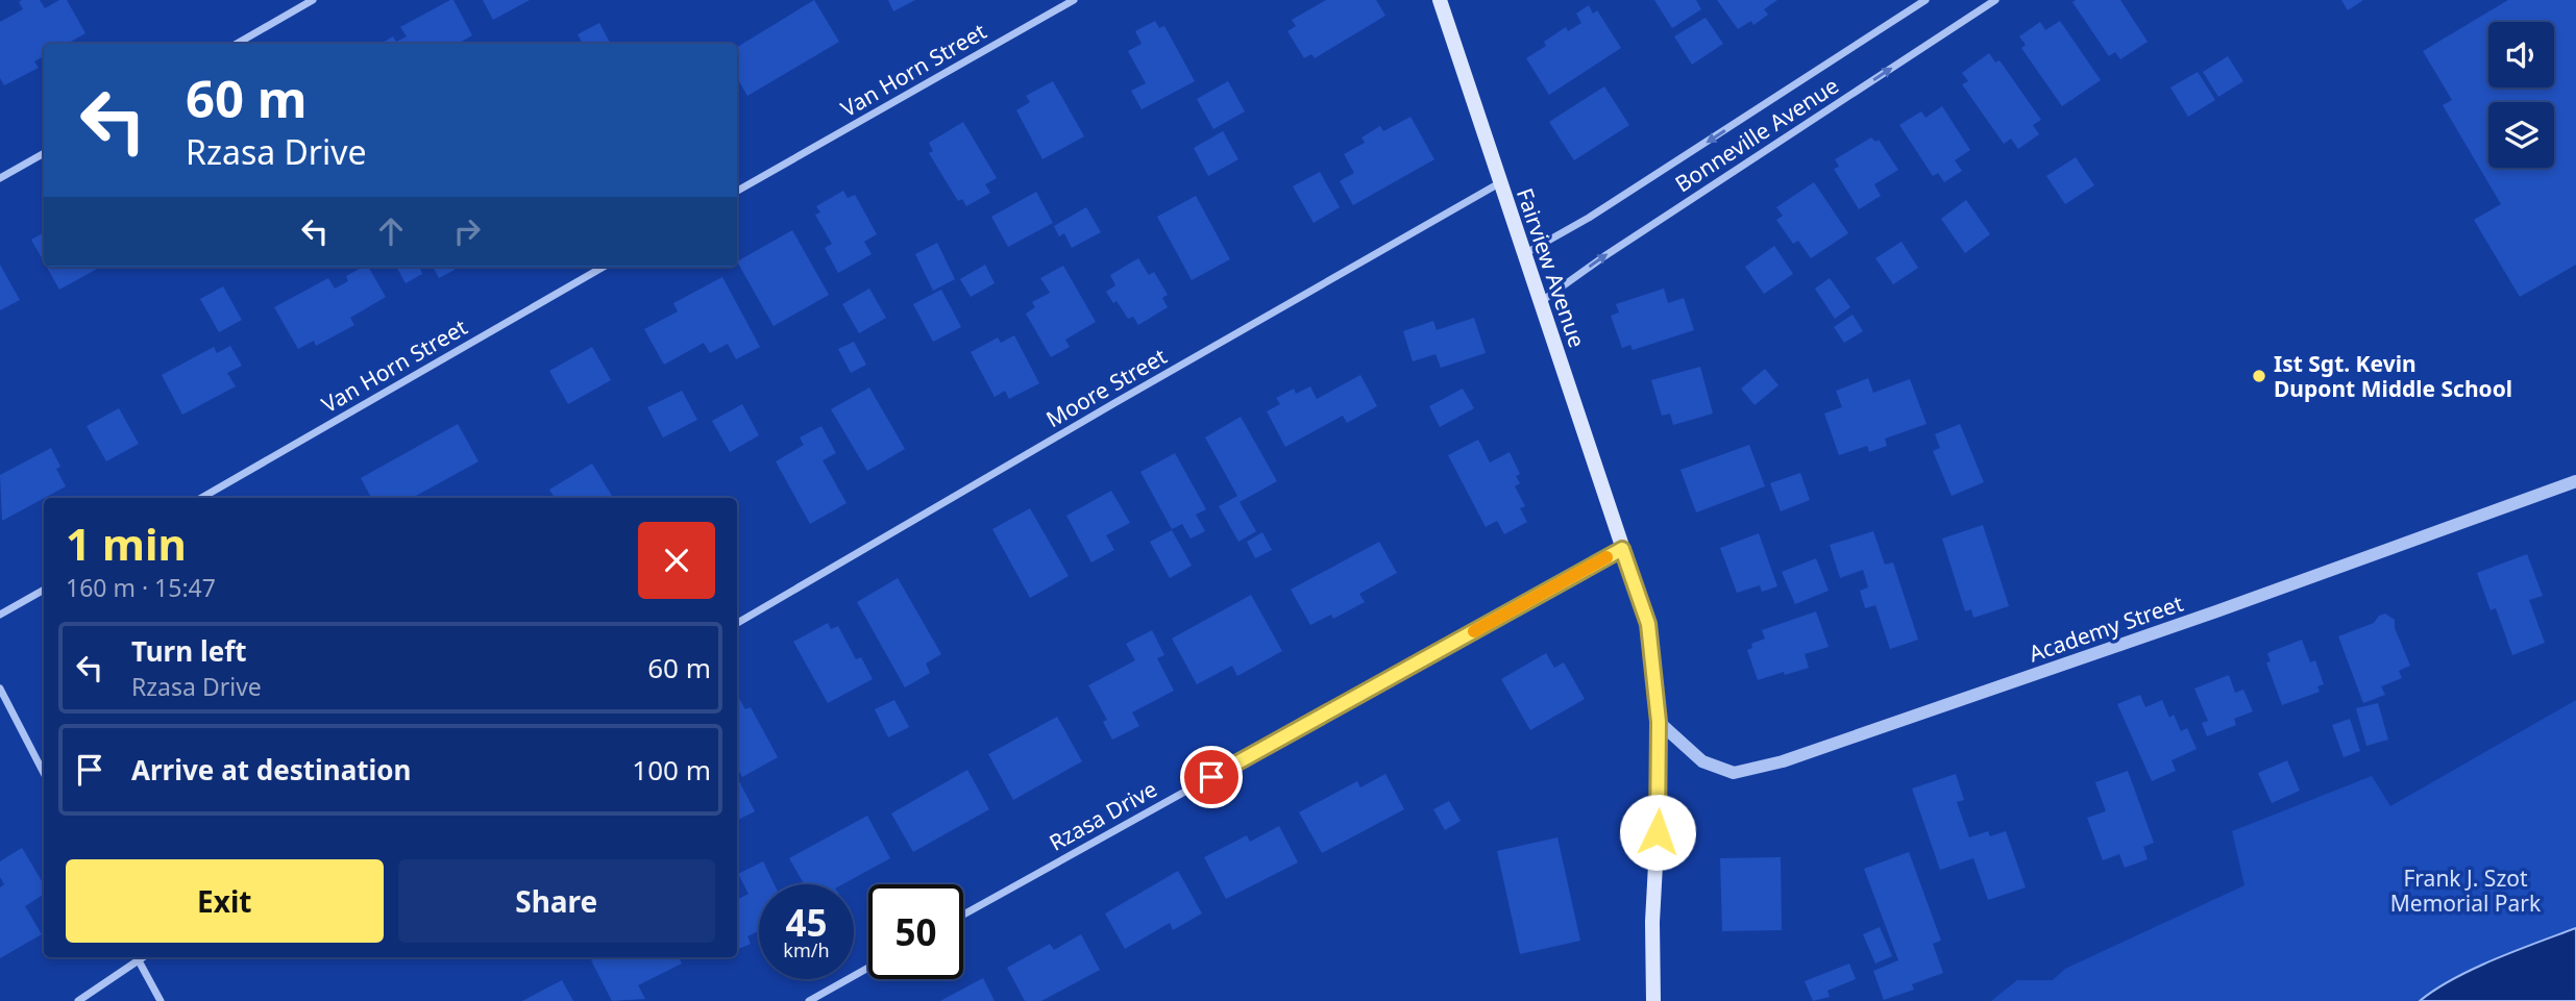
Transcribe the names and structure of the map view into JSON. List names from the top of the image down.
{
  "streets": {
    "main road": ["Fairview Avenue"],
    "street": [
      "Van Horn Street",
      "Bonneville Avenue",
      "Moore Street",
      "Academy Street",
      "Rzasa Drive"
    ]
  },
  "crossings": [
    ["Bonneville Avenue", "Fairview Avenue"],
    ["Fairview Avenue", "Moore Street"],
    ["Fairview Avenue", "Academy Street"],
    ["Fairview Avenue", "Rzasa Drive"]
  ],
  "parks": ["Frank J. Szot Memorial Park"],
  "places": ["Ist Sgt. Kevin Dupont Middle School"],
  "page": {
    "turn": ["60 m", "Rzasa Drive"],
    "heading": ["1 min", "160 m · 15:47"],
    "list": [
      {
        "name": "Turn left",
        "note": "Rzasa Drive",
        "value": "60 m"
      },
      {
        "name": "Arrive at destination",
        "value": "100 m"
      }
    ],
    "buttons": ["Exit", "Share"],
    "speed": "45 km/h",
    "limit": "50"
  }
}
